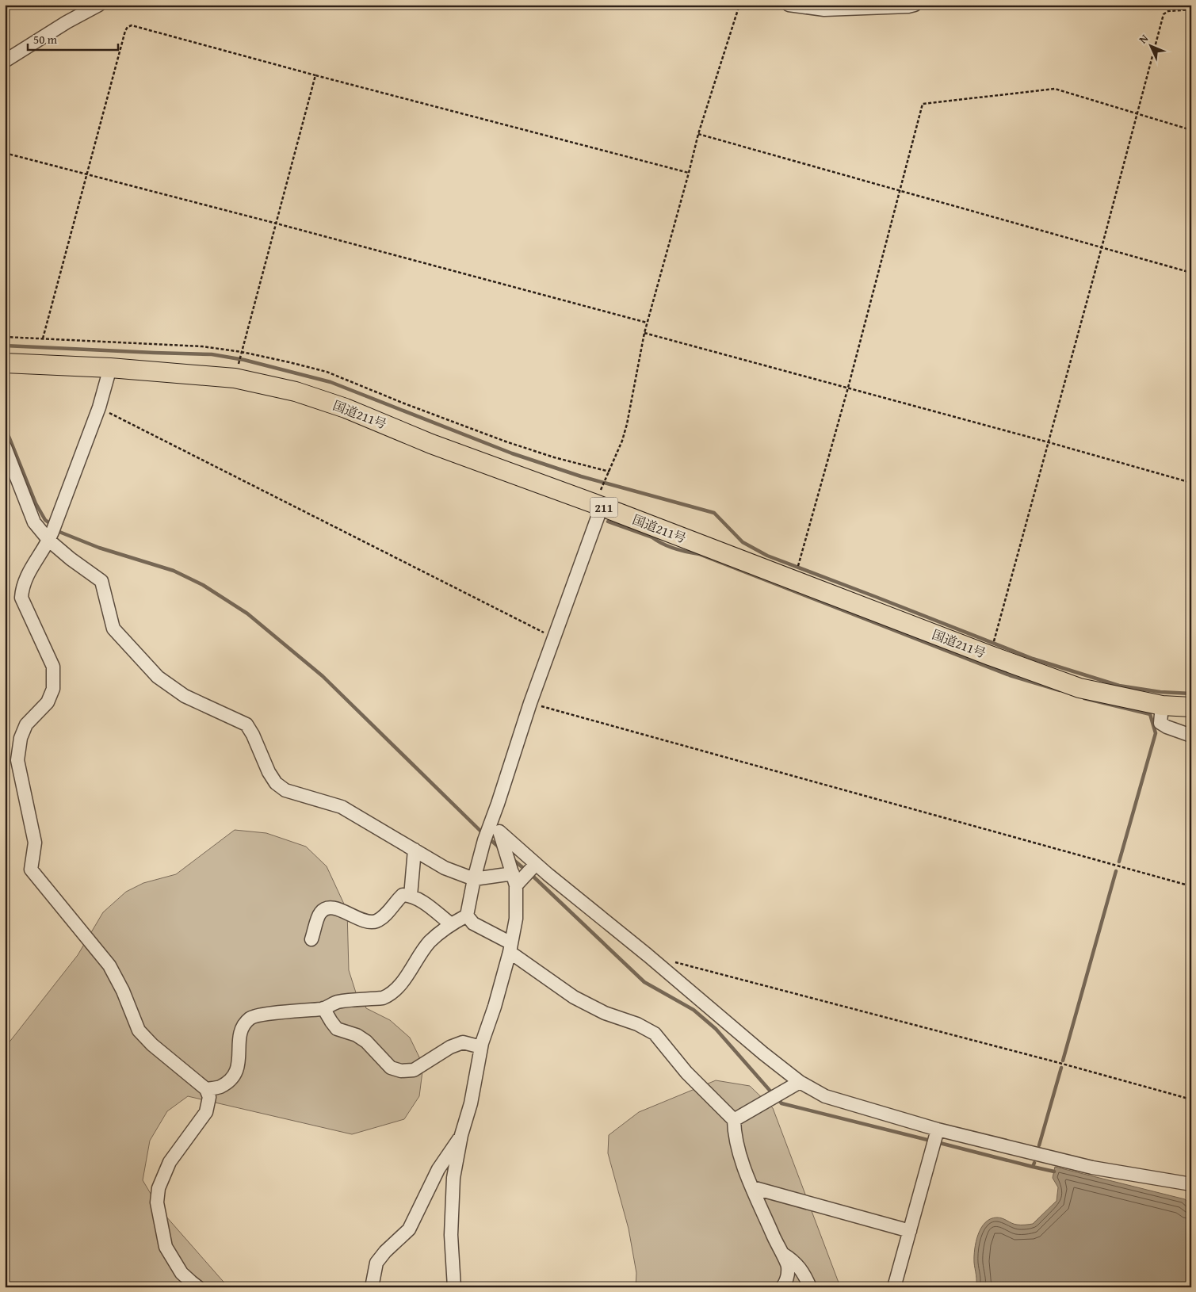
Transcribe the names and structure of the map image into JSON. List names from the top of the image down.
{
  "streets": {
    "highway": ["国道211号", "211"]
  },
  "scale_bar": "50 m",
  "north": "top left"
}
